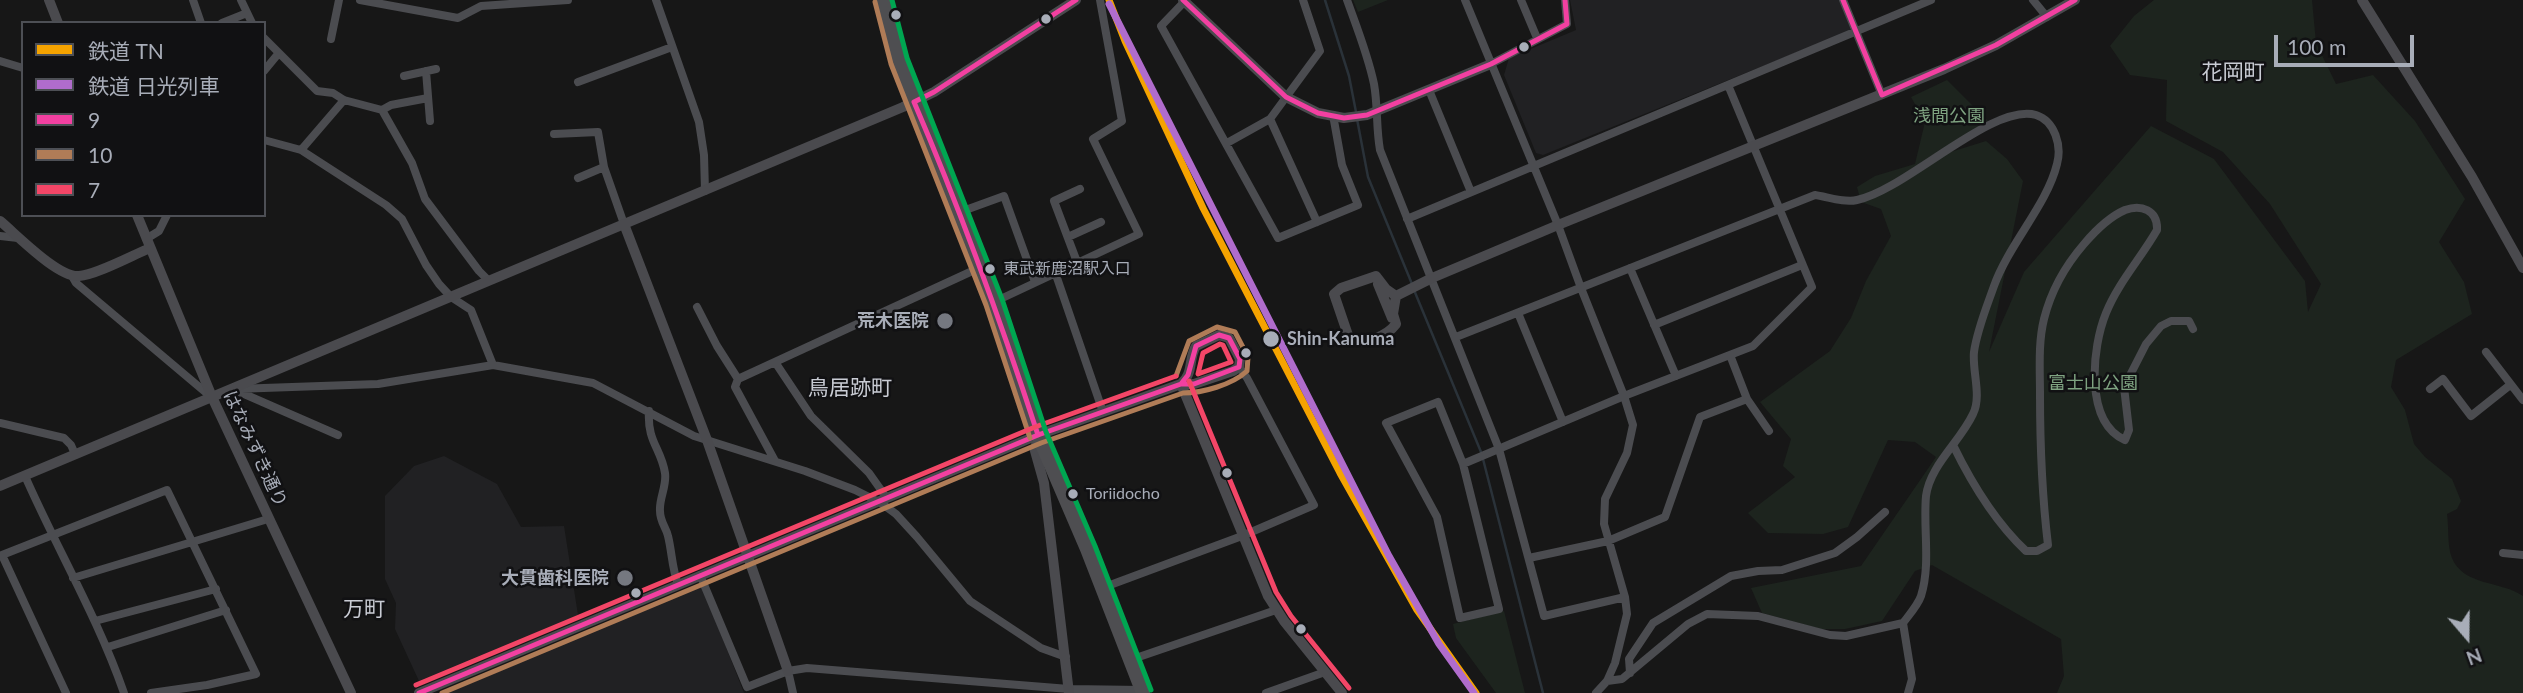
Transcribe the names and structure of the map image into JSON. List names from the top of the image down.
{
  "streets": {
    "street": ["はなみずき通り"]
  },
  "districts": ["花岡町", "鳥居跡町", "万町"],
  "parks": ["浅間公園", "富士山公園"],
  "places": [
    "東武新鹿沼駅入口",
    "荒木医院",
    "Shin-Kanuma",
    "Toriidocho",
    "大貫歯科医院"
  ],
  "lines": [
    "rail line TN",
    "transit line 9",
    "transit line 10",
    "rail line 日光列車",
    "transit line 7"
  ],
  "legend": [
    "鉄道 TN",
    "鉄道 日光列車",
    "9",
    "10",
    "7"
  ],
  "scale_bar": "100 m",
  "north": "bottom"
}
